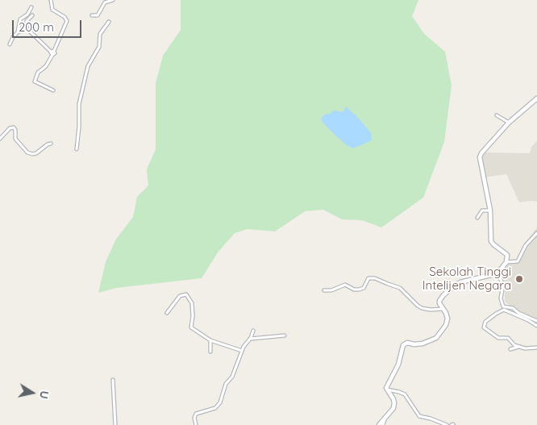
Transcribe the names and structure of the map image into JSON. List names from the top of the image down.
{
  "places": ["Sekolah Tinggi Intelijen Negara"],
  "scale_bar": "200 m",
  "north": "right"
}
